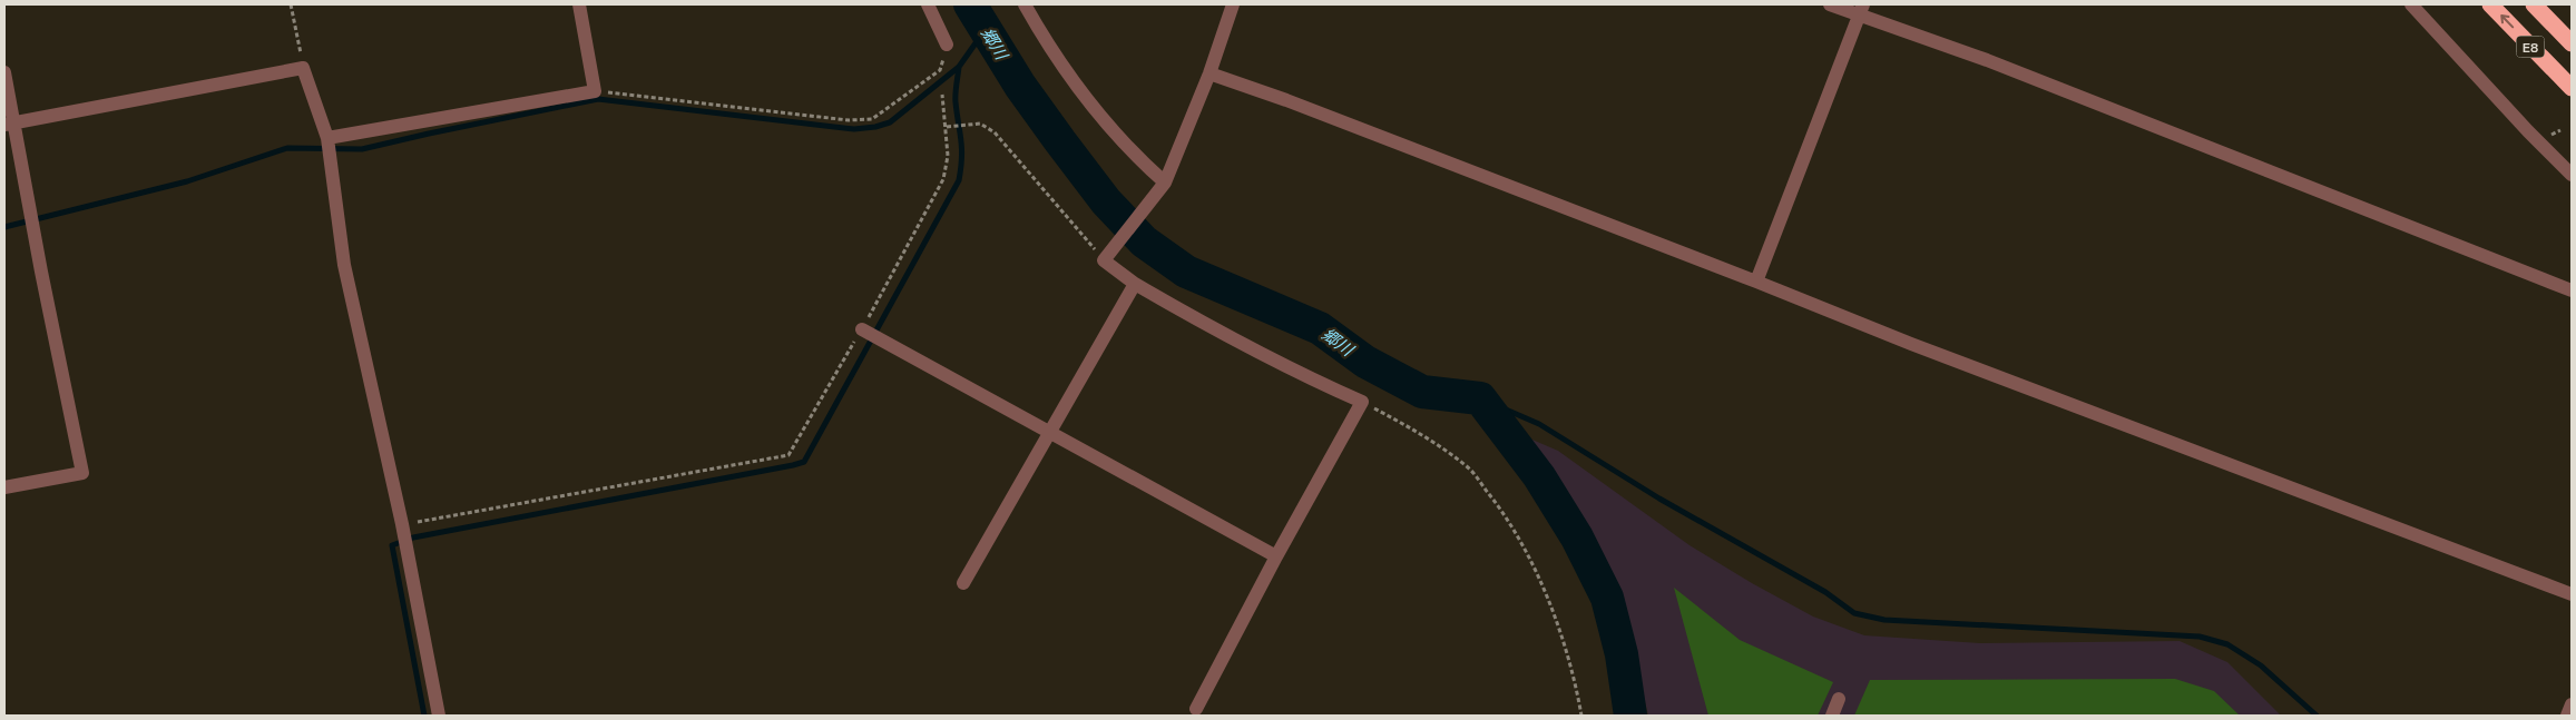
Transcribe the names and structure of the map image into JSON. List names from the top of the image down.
{
  "streets": {
    "highway": ["E8"]
  },
  "water": ["郷川"]
}
